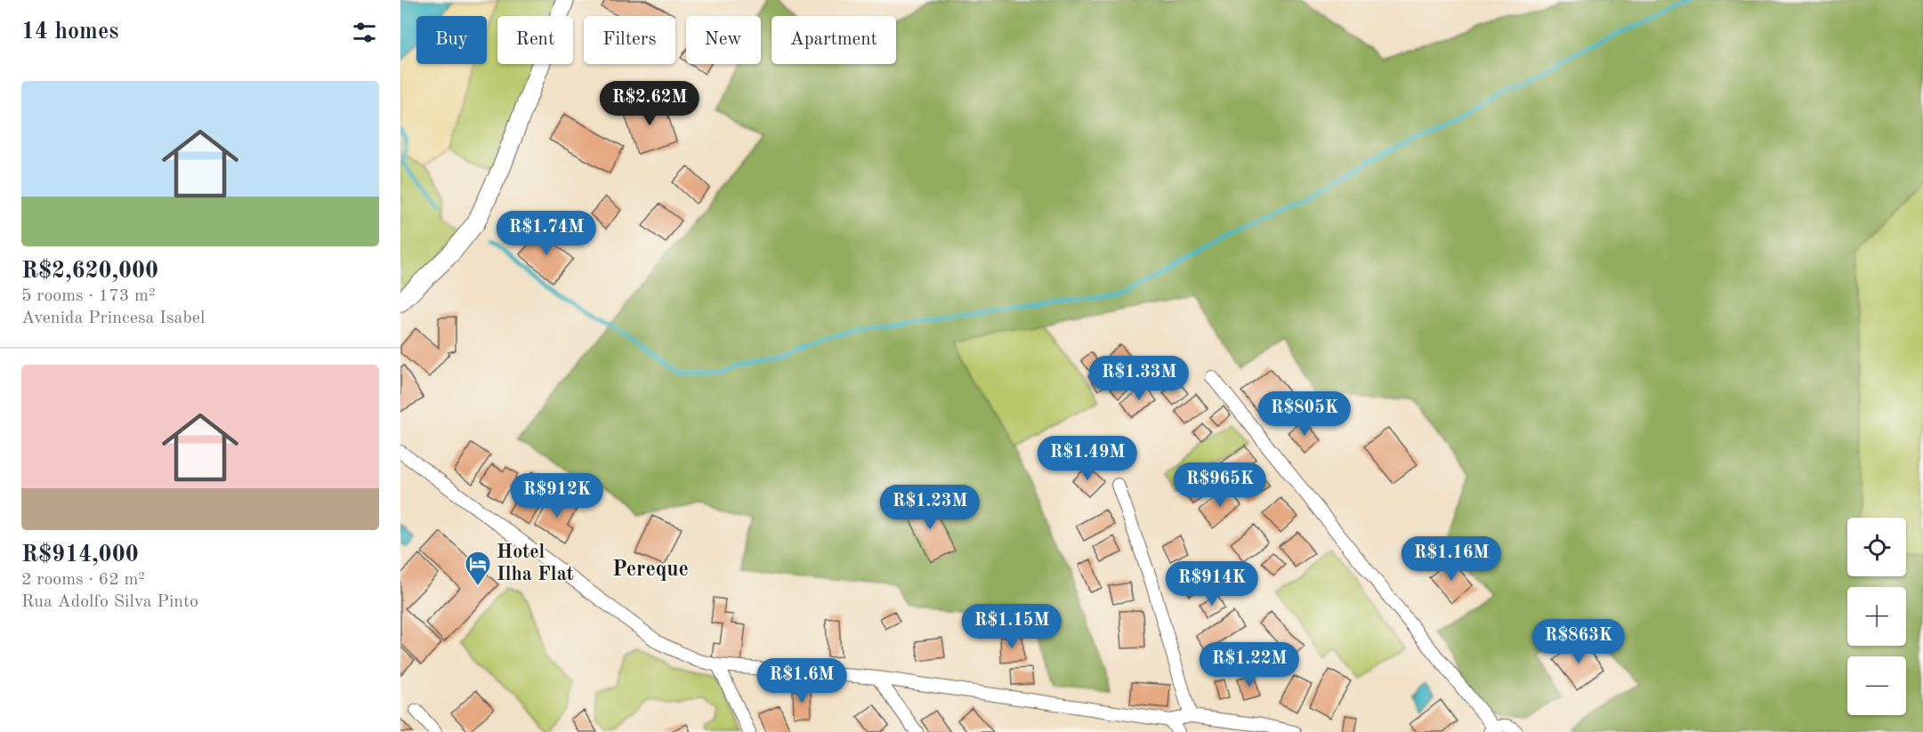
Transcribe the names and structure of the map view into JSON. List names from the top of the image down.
{
  "districts": ["Pereque"],
  "places": {
    "hotel": ["Hotel Ilha Flat"]
  },
  "page": {
    "heading": "14 homes",
    "chip": [
      "Buy",
      "Rent",
      "Filters",
      "New",
      "Apartment"
    ],
    "list": [
      {
        "name": "R$2,620,000",
        "note": "5 rooms · 173 m² · Avenida Princesa Isabel"
      },
      {
        "name": "R$914,000",
        "note": "2 rooms · 62 m² · Rua Adolfo Silva Pinto"
      }
    ],
    "price": [
      "R$2.62M",
      "R$1.74M",
      "R$1.33M",
      "R$805K",
      "R$1.49M",
      "R$965K",
      "R$912K",
      "R$1.23M",
      "R$1.16M",
      "R$914K",
      "R$1.15M",
      "R$863K",
      "R$1.22M",
      "R$1.6M"
    ],
    "map_buttons": ["+", "−"]
  }
}
